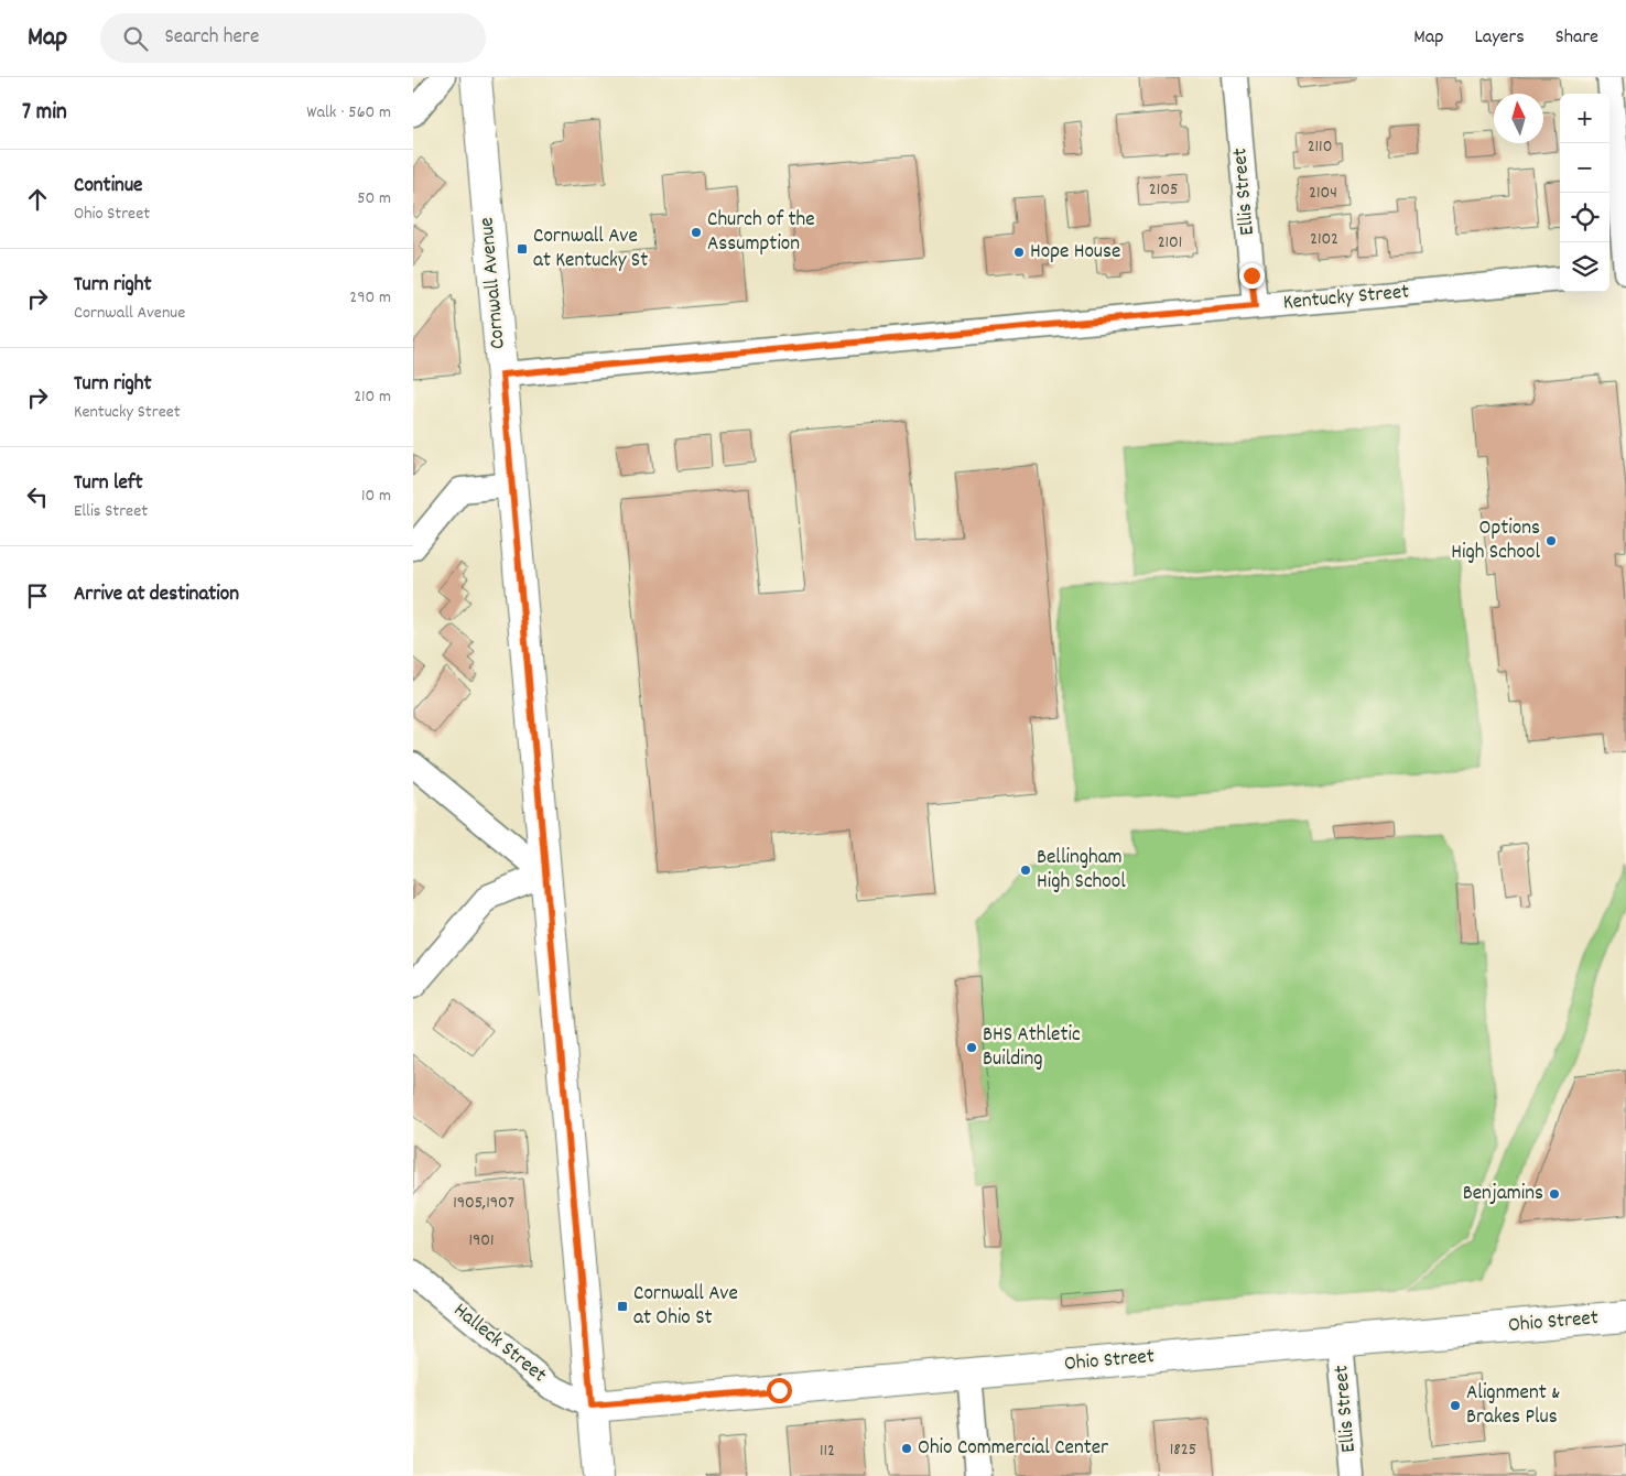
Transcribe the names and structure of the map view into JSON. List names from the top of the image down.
{
  "streets": {
    "street": [
      "Ellis Street",
      "Cornwall Avenue",
      "Kentucky Street",
      "Ohio Street",
      "Halleck Street"
    ]
  },
  "crossings": [
    ["Ellis Street", "Kentucky Street"],
    ["Ellis Street", "Ohio Street"],
    ["Cornwall Avenue", "Kentucky Street"],
    ["Cornwall Avenue", "Ohio Street"],
    ["Cornwall Avenue", "Halleck Street"],
    ["Ohio Street", "Halleck Street"]
  ],
  "places": {
    "other": [
      "Church of the Assumption",
      "Hope House",
      "Options High School",
      "Bellingham High School",
      "BHS Athletic Building",
      "Benjamins",
      "Alignment & Brakes Plus",
      "Ohio Commercial Center"
    ],
    "transit": ["Cornwall Ave at Kentucky St", "Cornwall Ave at Ohio St"]
  },
  "house_numbers": [
    "2110",
    "2105",
    "2104",
    "2102",
    "2101",
    "1905,1907",
    "1901",
    "1825",
    "112"
  ],
  "north": "top",
  "page": {
    "header": "Map",
    "search": "Search here",
    "nav": ["Map", "Layers", "Share"],
    "heading": ["7 min", "Walk · 560 m"],
    "map_buttons": ["+", "−"],
    "list": [
      ["Continue", "Ohio Street", "50 m"],
      ["Turn right", "Cornwall Avenue", "290 m"],
      ["Turn right", "Kentucky Street", "210 m"],
      ["Turn left", "Ellis Street", "10 m"],
      "Arrive at destination"
    ]
  }
}
